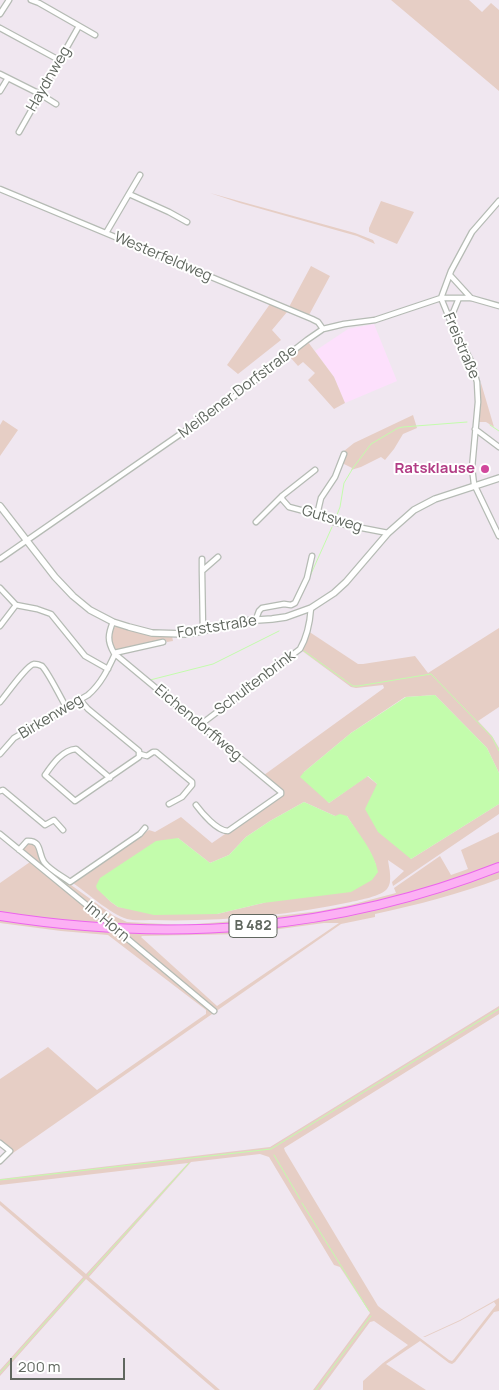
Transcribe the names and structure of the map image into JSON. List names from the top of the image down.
{
  "streets": {
    "main road": ["B 482"],
    "street": [
      "Haydnweg",
      "Westerfeldweg",
      "Freistraße",
      "Meißener Dorfstraße",
      "Gutsweg",
      "Forststraße",
      "Schultenbrink",
      "Birkenweg",
      "Eichendorffweg",
      "Im Horn"
    ]
  },
  "crossings": [
    ["Westerfeldweg", "Meißener Dorfstraße"],
    ["Freistraße", "Meißener Dorfstraße"],
    ["Freistraße", "Forststraße"],
    ["Meißener Dorfstraße", "Forststraße"],
    ["Gutsweg", "Forststraße"],
    ["Forststraße", "Schultenbrink"],
    ["Forststraße", "Birkenweg"],
    ["Forststraße", "Eichendorffweg"],
    ["Schultenbrink", "Eichendorffweg"],
    ["Birkenweg", "Eichendorffweg"]
  ],
  "places": ["Ratsklause"],
  "scale_bar": "200 m"
}
